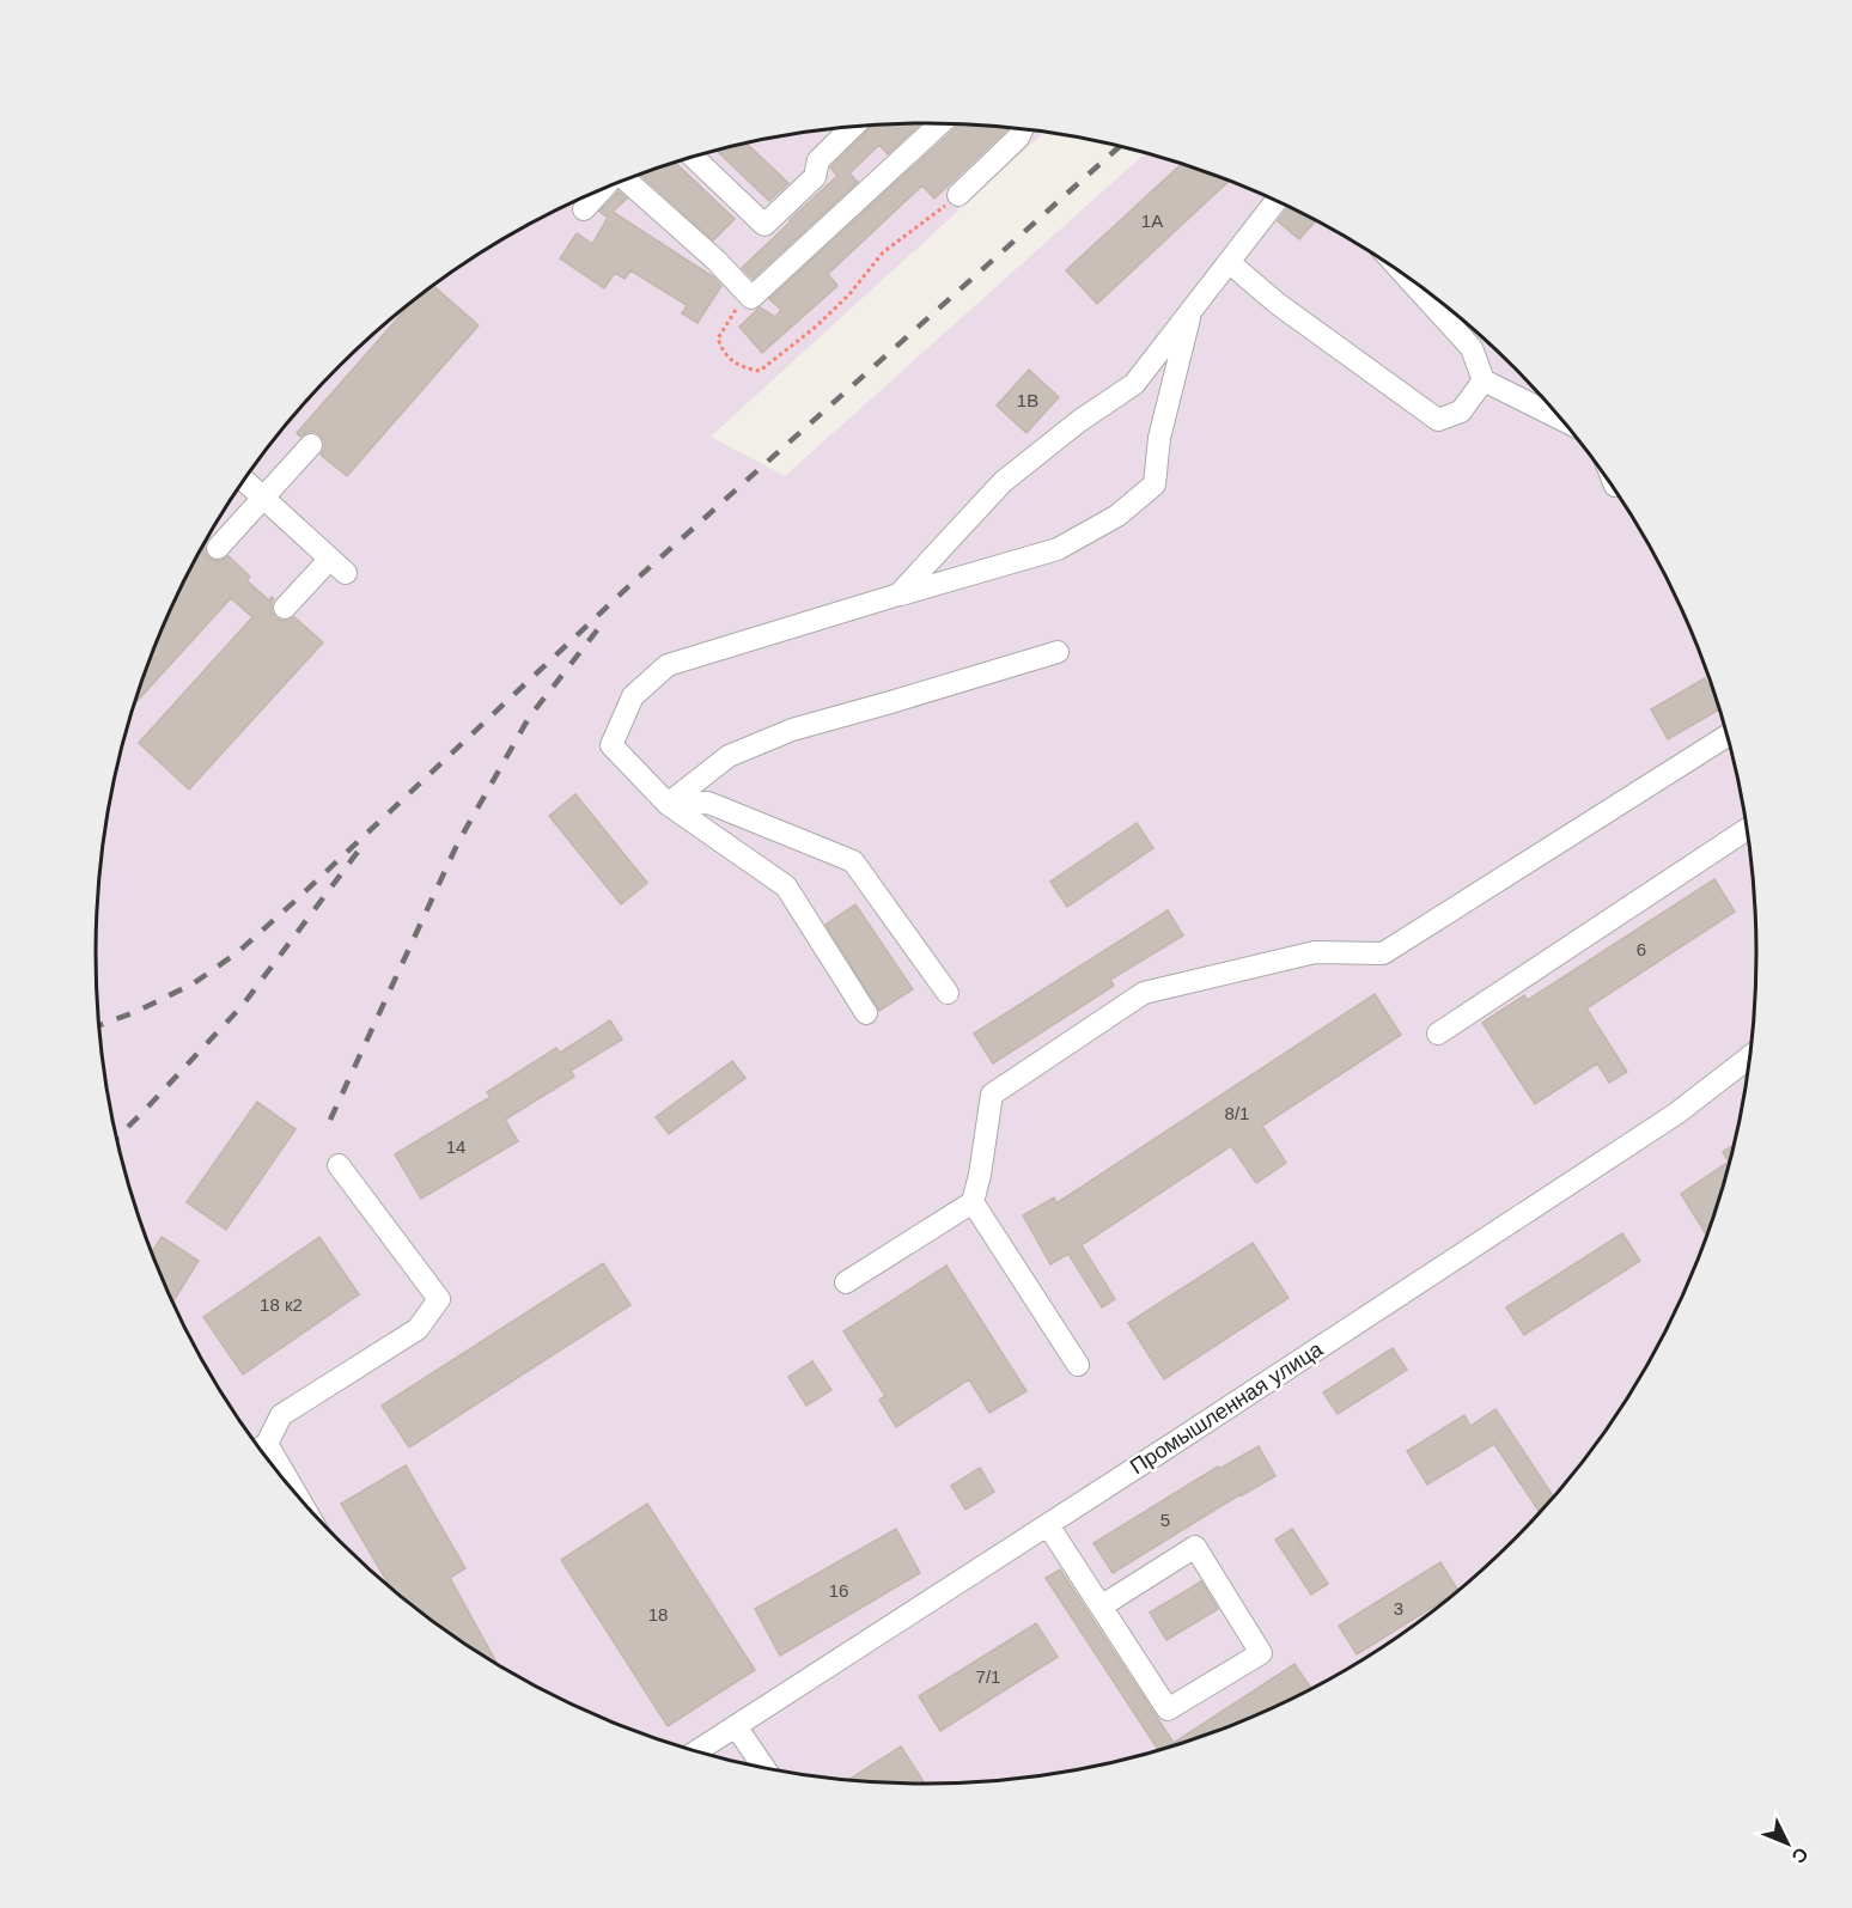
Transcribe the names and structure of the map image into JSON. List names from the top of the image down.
{
  "streets": {
    "street": ["Промышленная улица"]
  },
  "house_numbers": [
    "1А",
    "1В",
    "6",
    "8/1",
    "14",
    "18 к2",
    "5",
    "16",
    "3",
    "18",
    "7/1"
  ],
  "north": "bottom right"
}
